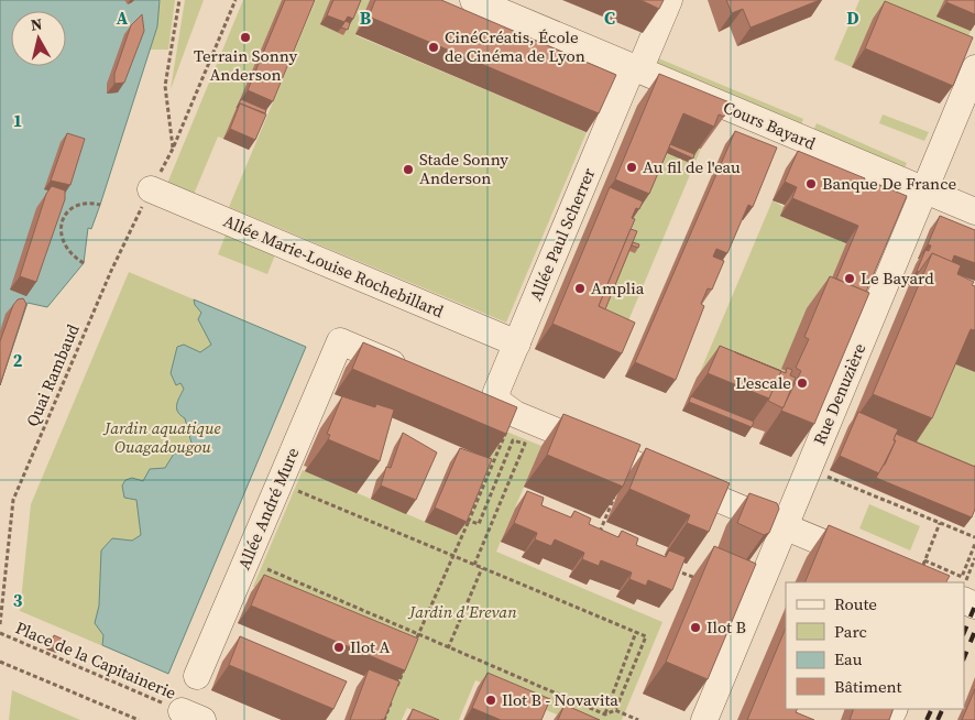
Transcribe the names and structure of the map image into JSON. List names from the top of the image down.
{
  "streets": {
    "street": [
      "Cours Bayard",
      "Allée Paul Scherrer",
      "Allée Marie-Louise Rochebillard",
      "Rue Denuzière",
      "Allée André Mure"
    ],
    "path": ["Quai Rambaud", "Place de la Capitainerie"]
  },
  "crossings": [
    ["Cours Bayard", "Allée Paul Scherrer"],
    ["Cours Bayard", "Rue Denuzière"],
    ["Allée Paul Scherrer", "Allée Marie-Louise Rochebillard"],
    ["Allée Paul Scherrer", "Rue Denuzière"],
    ["Allée Marie-Louise Rochebillard", "Quai Rambaud"]
  ],
  "parks": ["Jardin aquatique Ouagadougou", "Jardin d'Erevan"],
  "places": [
    "Terrain Sonny Anderson",
    "CinéCréatis, École de Cinéma de Lyon",
    "Au fil de l'eau",
    "Stade Sonny Anderson",
    "Banque De France",
    "Le Bayard",
    "Amplia",
    "L'escale",
    "Ilot B",
    "Ilot A",
    "Ilot B - Novavita"
  ],
  "legend": [
    "Route",
    "Parc",
    "Eau",
    "Bâtiment"
  ],
  "north": "top",
  "grid": {
    "columns": [
      "A",
      "B",
      "C",
      "D"
    ],
    "rows": ["1", "2", "3"]
  }
}
